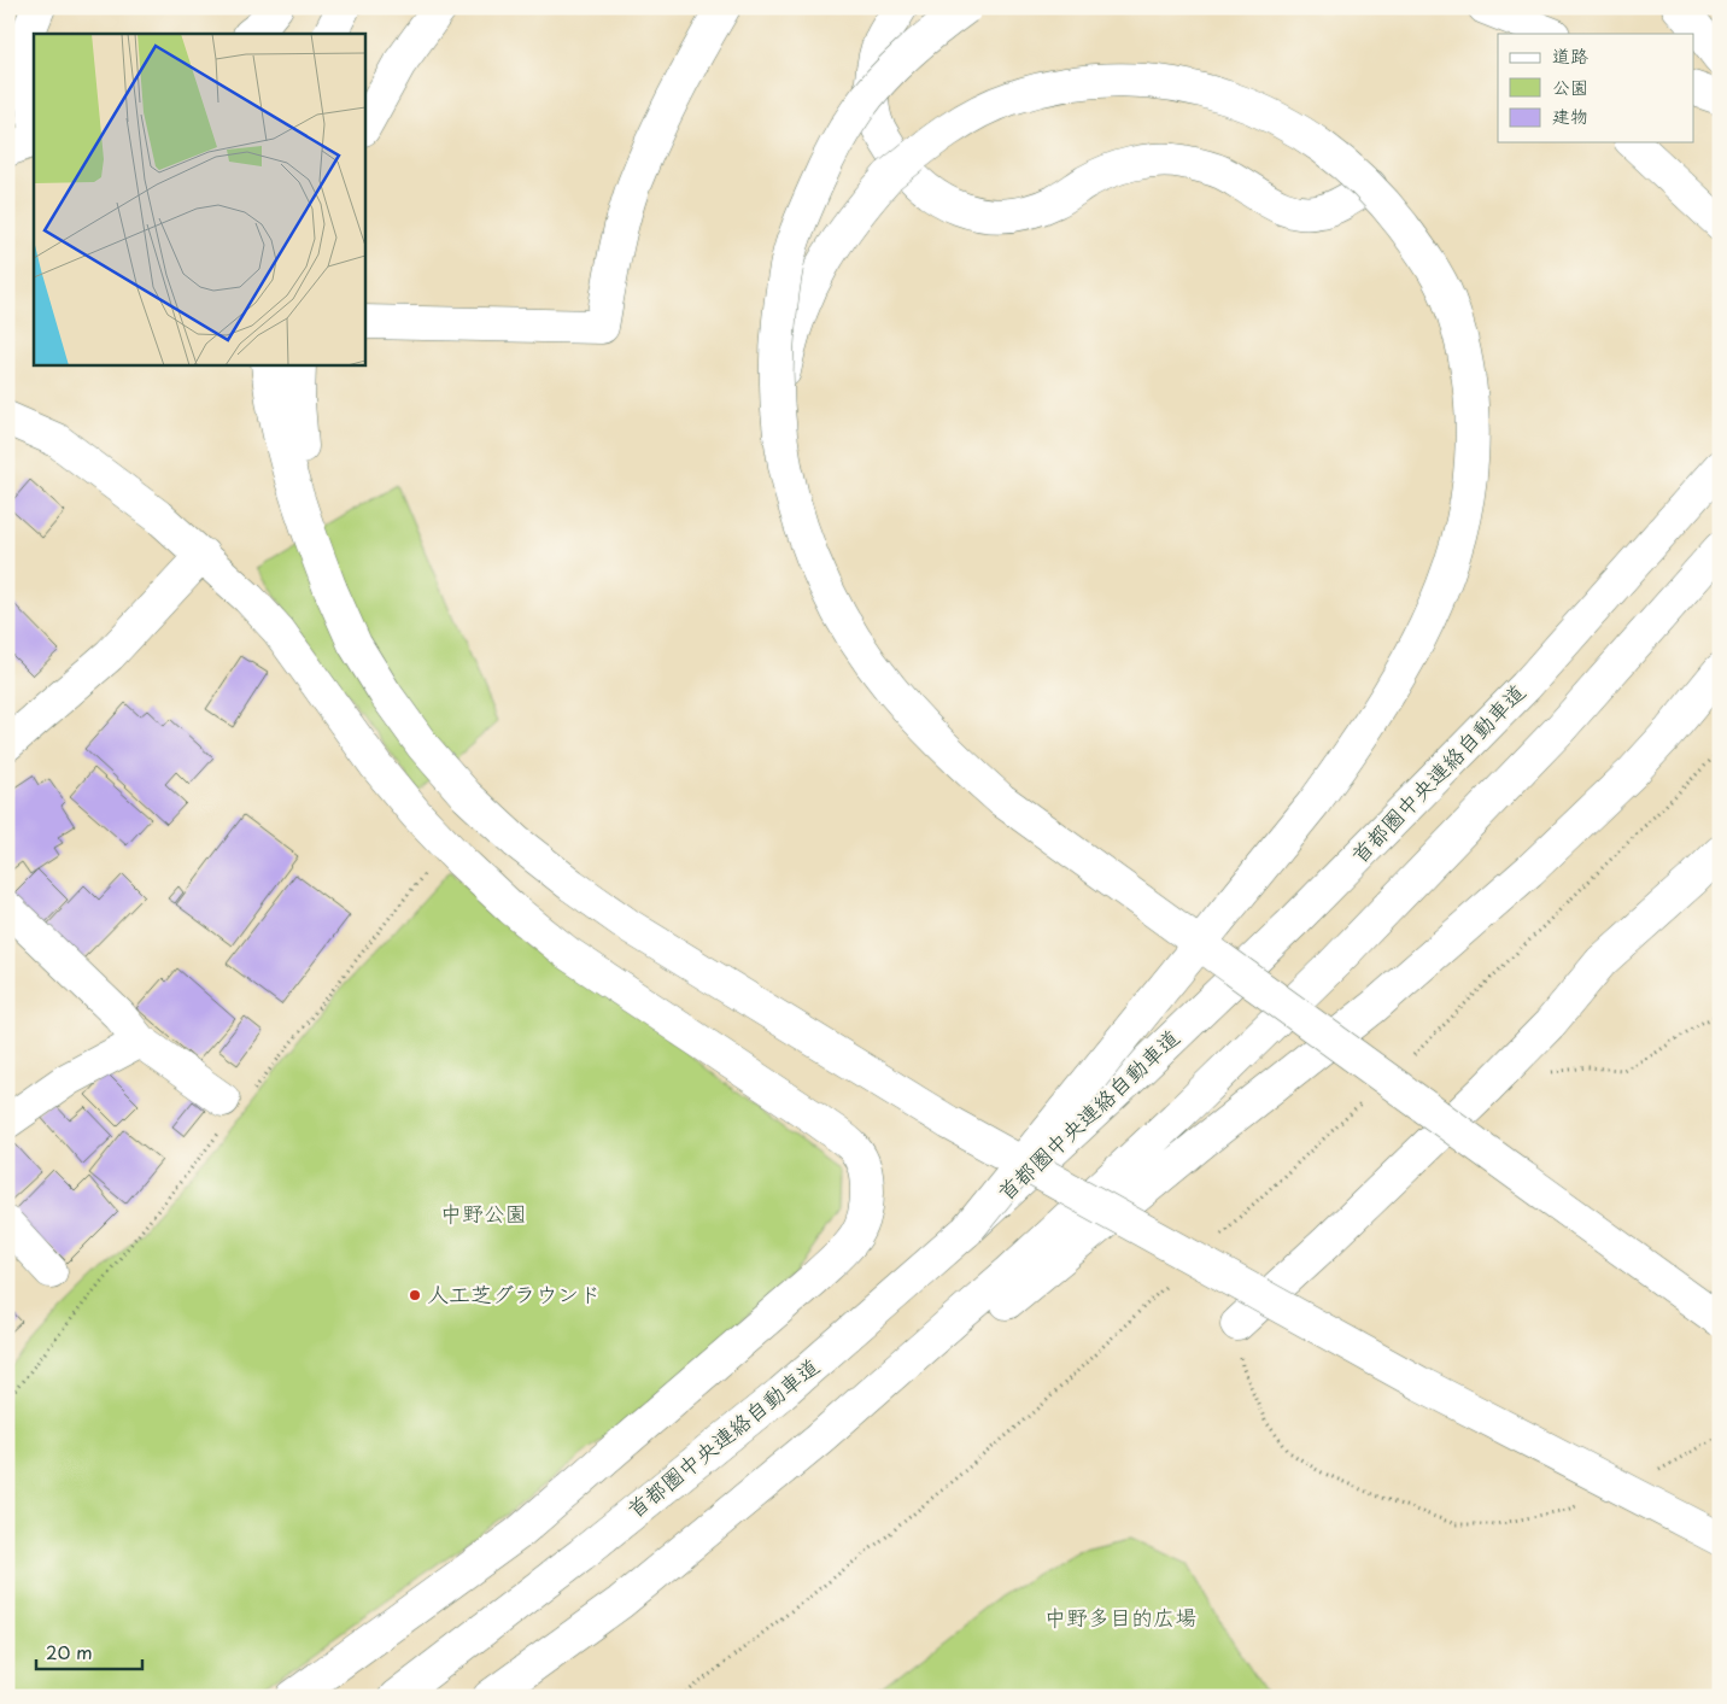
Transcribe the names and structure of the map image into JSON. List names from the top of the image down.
{
  "streets": {
    "main road": ["首都圏中央連絡自動車道"]
  },
  "parks": ["中野公園", "中野多目的広場"],
  "places": ["人工芝グラウンド"],
  "legend": ["道路", "公園", "建物"],
  "scale_bar": "20 m"
}
